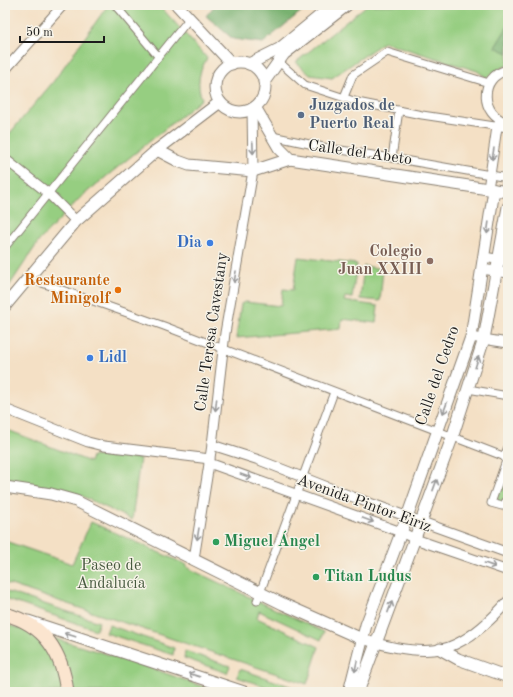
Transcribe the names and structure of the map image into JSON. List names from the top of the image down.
{
  "streets": {
    "street": [
      "Calle del Abeto",
      "Calle Teresa Cavestany",
      "Calle del Cedro",
      "Avenida Pintor Eiriz"
    ]
  },
  "crossings": [
    ["Calle del Abeto", "Calle Teresa Cavestany"],
    ["Calle del Abeto", "Calle del Cedro"],
    ["Calle Teresa Cavestany", "Avenida Pintor Eiriz"],
    ["Calle del Cedro", "Avenida Pintor Eiriz"]
  ],
  "one_way": ["Calle Teresa Cavestany"],
  "parks": ["Paseo de Andalucía"],
  "places": [
    "Juzgados de Puerto Real",
    "Dia",
    "Colegio Juan XXIII",
    "Restaurante Minigolf",
    "Lidl",
    "Miguel Ángel",
    "Titan Ludus"
  ],
  "scale_bar": "50 m"
}
